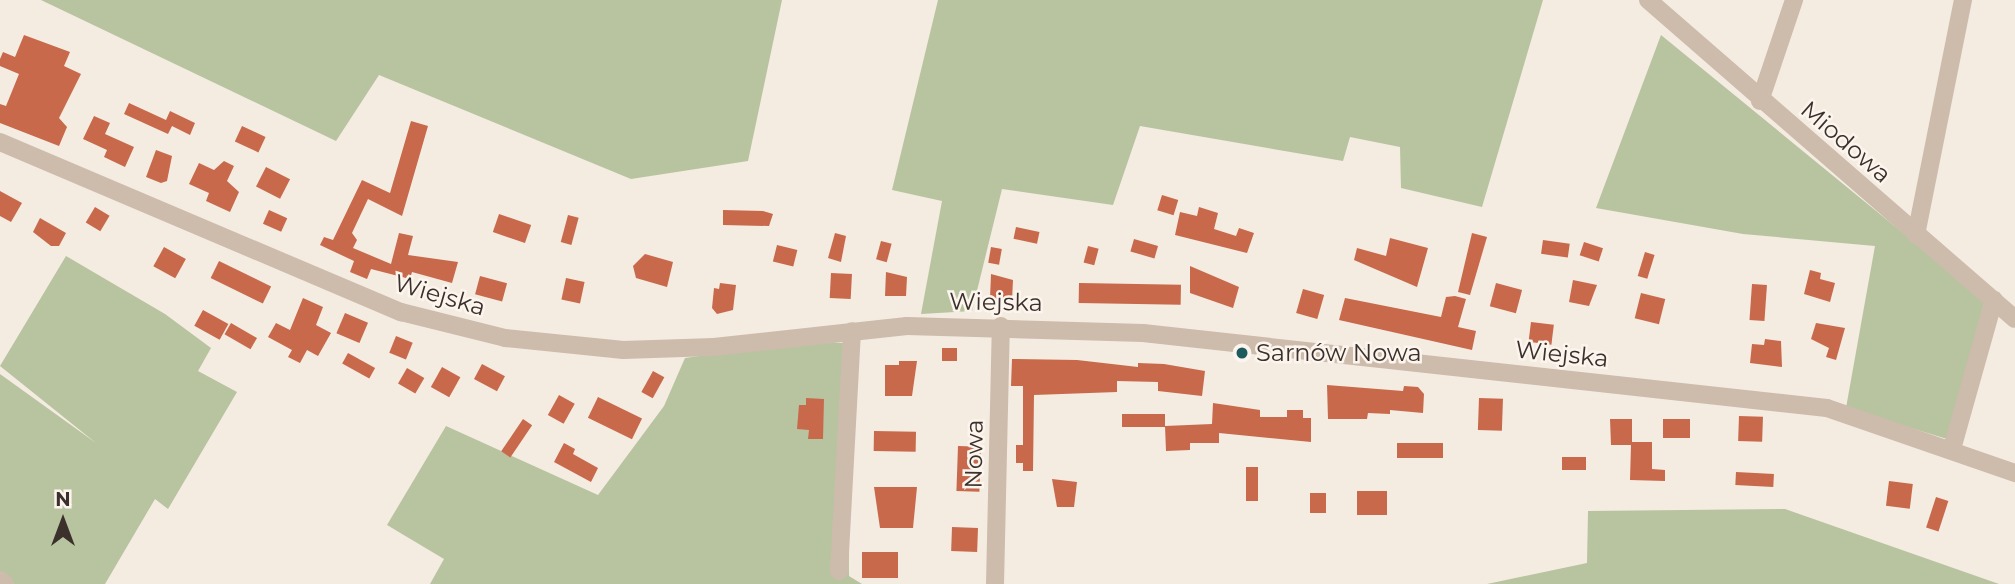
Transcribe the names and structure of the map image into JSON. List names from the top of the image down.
{
  "streets": {
    "street": ["Miodowa", "Wiejska", "Nowa"]
  },
  "crossings": [
    ["Wiejska", "Nowa"]
  ],
  "places": ["Sarnów Nowa"],
  "north": "top"
}
